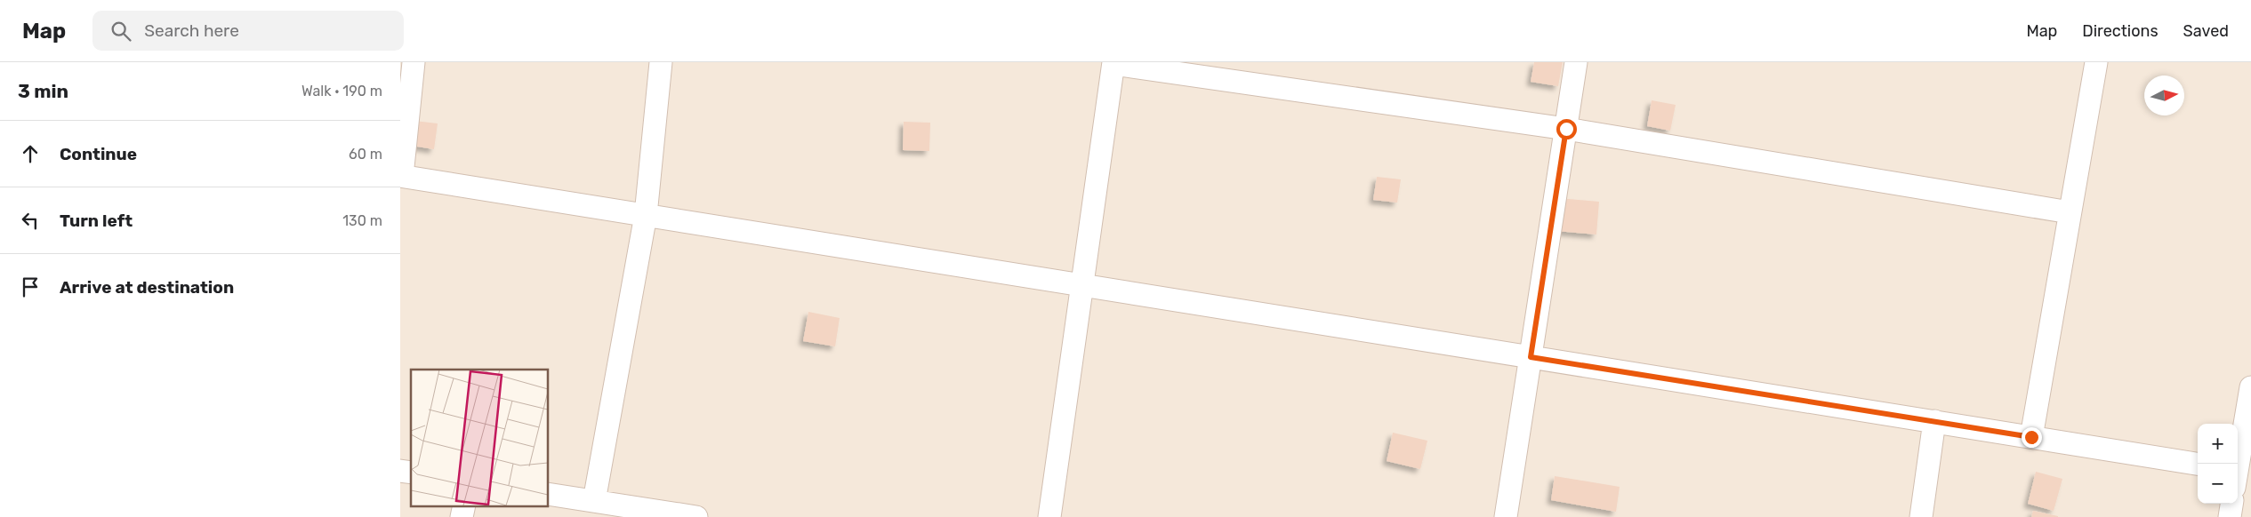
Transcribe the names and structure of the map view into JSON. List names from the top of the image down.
{
  "north": "right",
  "page": {
    "header": "Map",
    "search": "Search here",
    "nav": ["Map", "Directions", "Saved"],
    "heading": ["3 min", "Walk · 190 m"],
    "list": [
      ["Continue", "60 m"],
      ["Turn left", "130 m"],
      "Arrive at destination"
    ],
    "map_buttons": ["+", "−"]
  }
}
